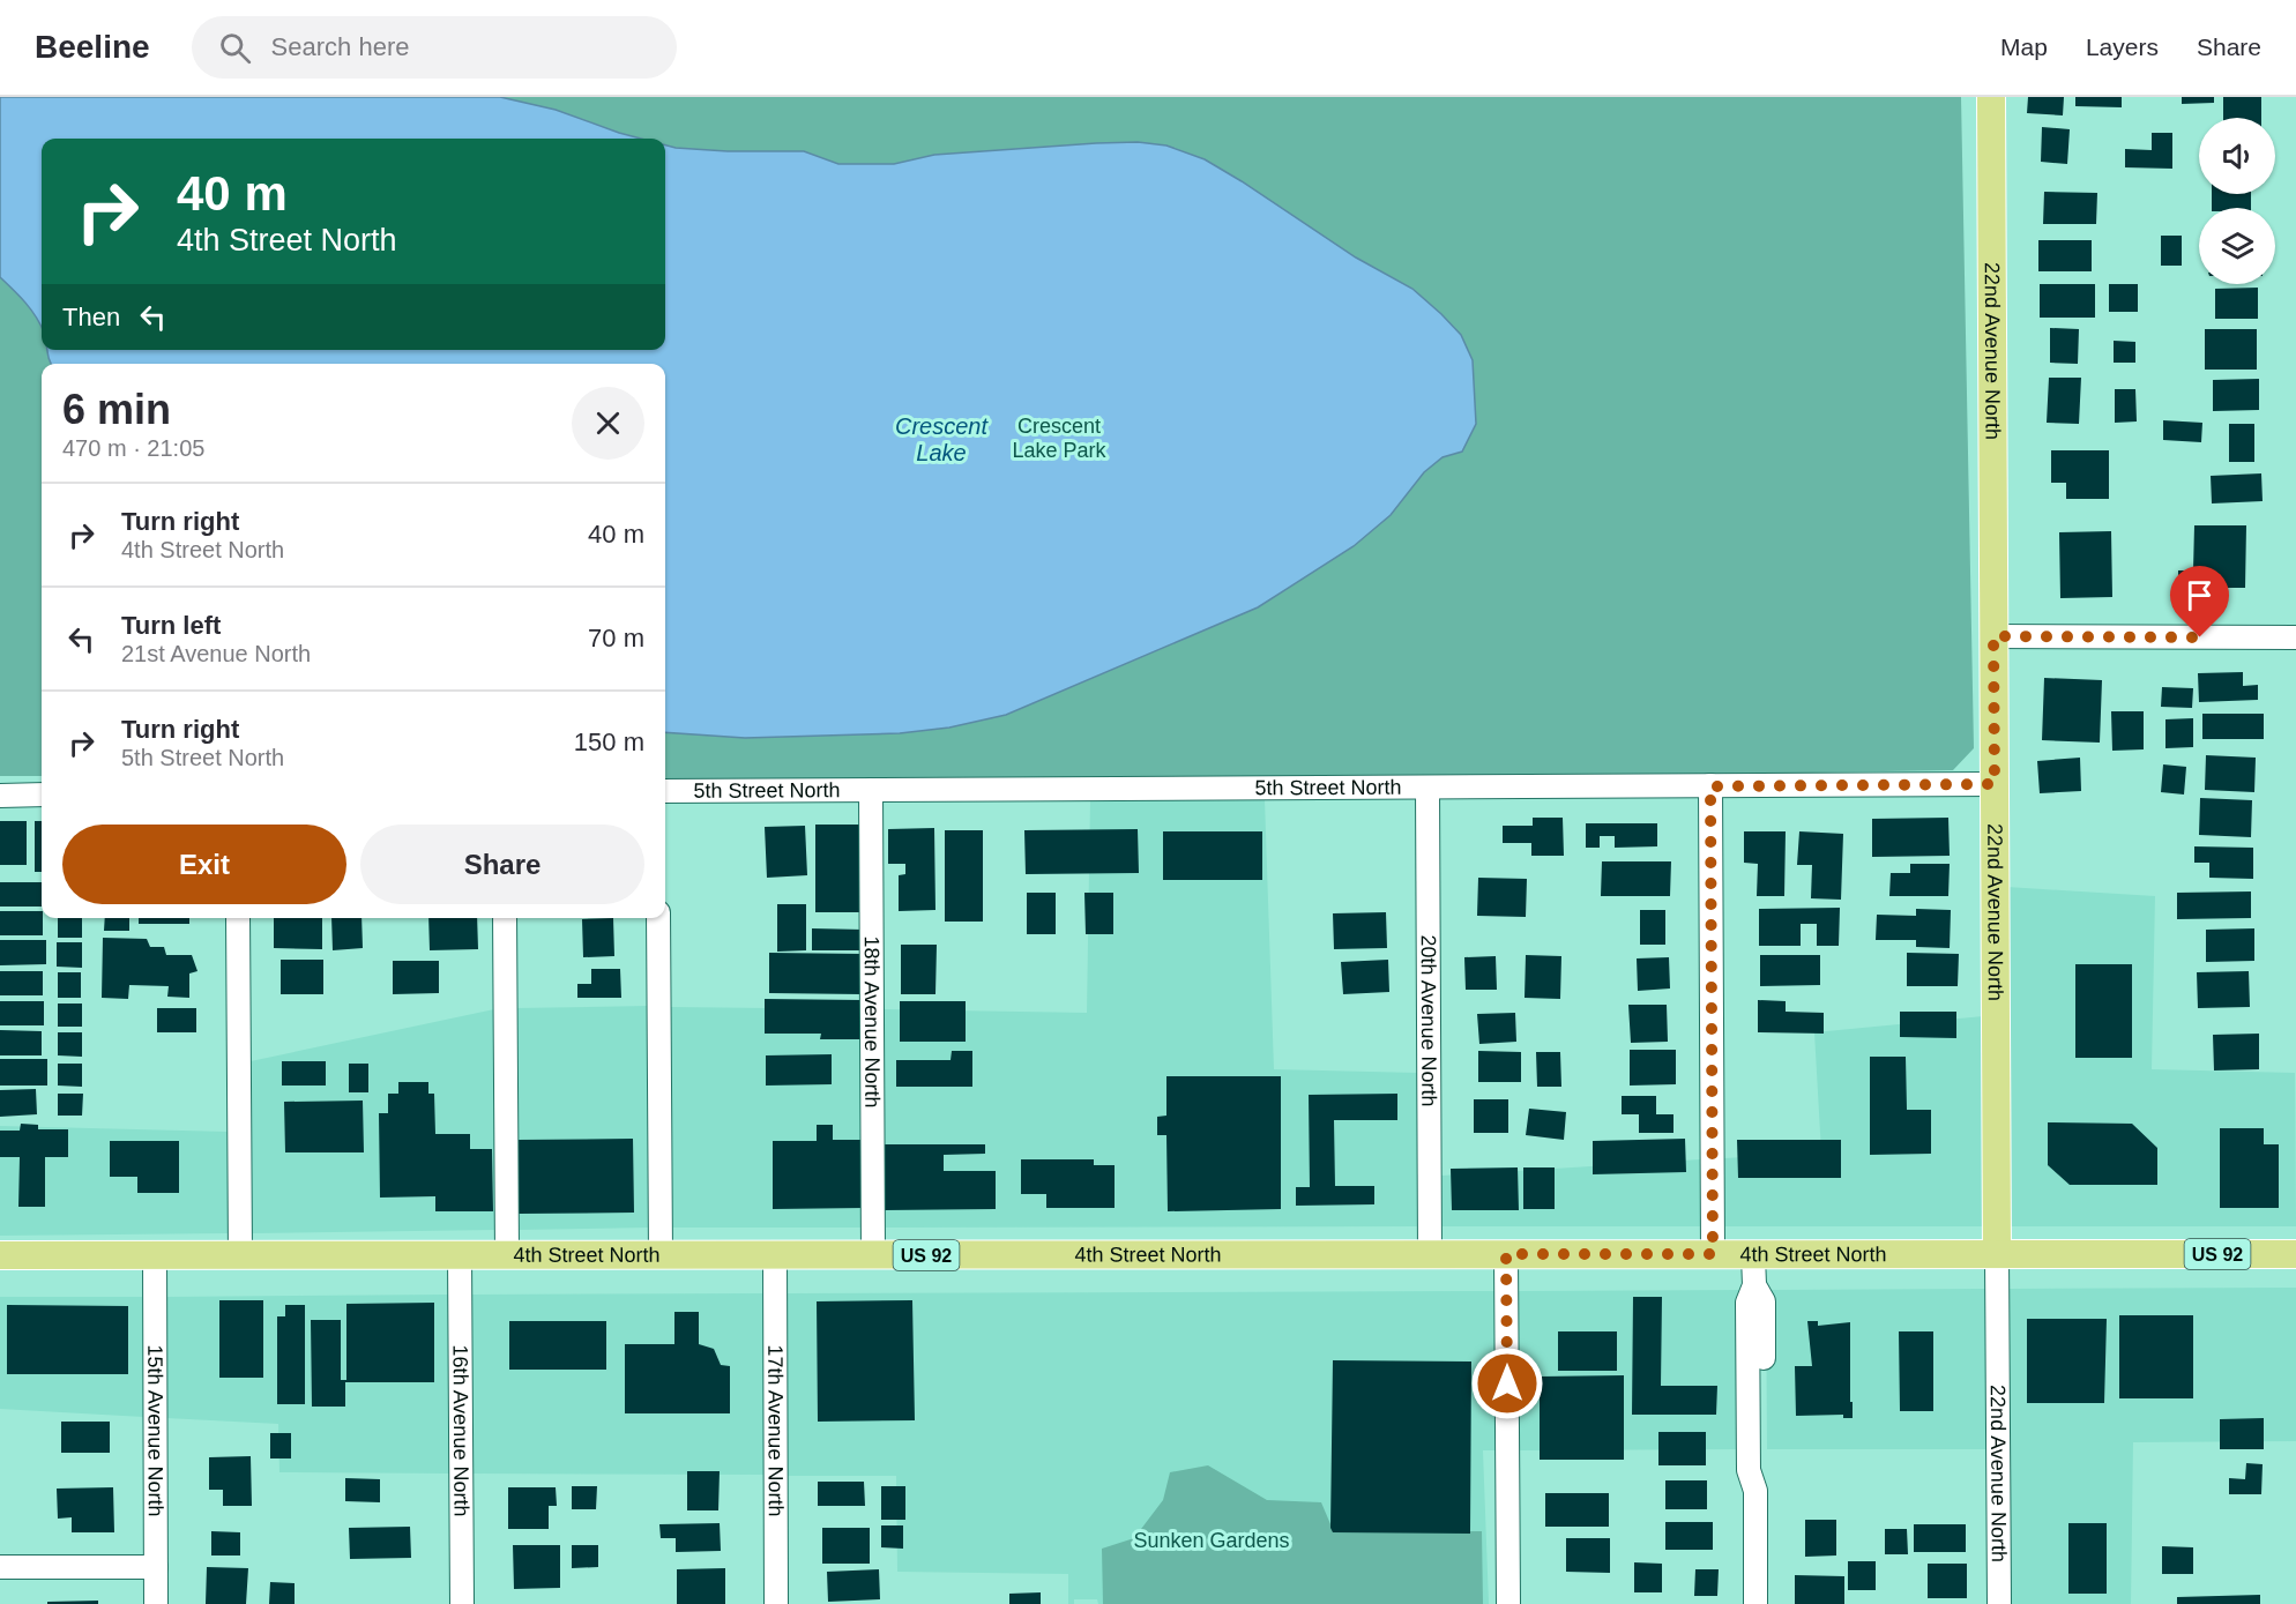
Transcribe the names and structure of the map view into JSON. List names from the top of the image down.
{
  "streets": {
    "main road": ["22nd Avenue North", "US 92", "4th Street North"],
    "street": [
      "5th Street North",
      "20th Avenue North",
      "18th Avenue North",
      "15th Avenue North",
      "16th Avenue North",
      "17th Avenue North"
    ]
  },
  "crossings": [
    ["22nd Avenue North", "5th Street North"],
    ["22nd Avenue North", "4th Street North"],
    ["5th Street North", "20th Avenue North"],
    ["5th Street North", "18th Avenue North"],
    ["20th Avenue North", "4th Street North"],
    ["18th Avenue North", "4th Street North"],
    ["4th Street North", "15th Avenue North"],
    ["4th Street North", "16th Avenue North"],
    ["4th Street North", "17th Avenue North"]
  ],
  "water": ["Crescent Lake"],
  "parks": ["Crescent Lake Park", "Sunken Gardens"],
  "page": {
    "header": "Beeline",
    "search": "Search here",
    "nav": ["Map", "Layers", "Share"],
    "turn": ["40 m", "4th Street North"],
    "then": "Then",
    "heading": ["6 min", "470 m · 21:05"],
    "list": [
      {
        "name": "Turn right",
        "note": "4th Street North",
        "value": "40 m"
      },
      {
        "name": "Turn left",
        "note": "21st Avenue North",
        "value": "70 m"
      },
      {
        "name": "Turn right",
        "note": "5th Street North",
        "value": "150 m"
      }
    ],
    "buttons": ["Exit", "Share"]
  }
}
